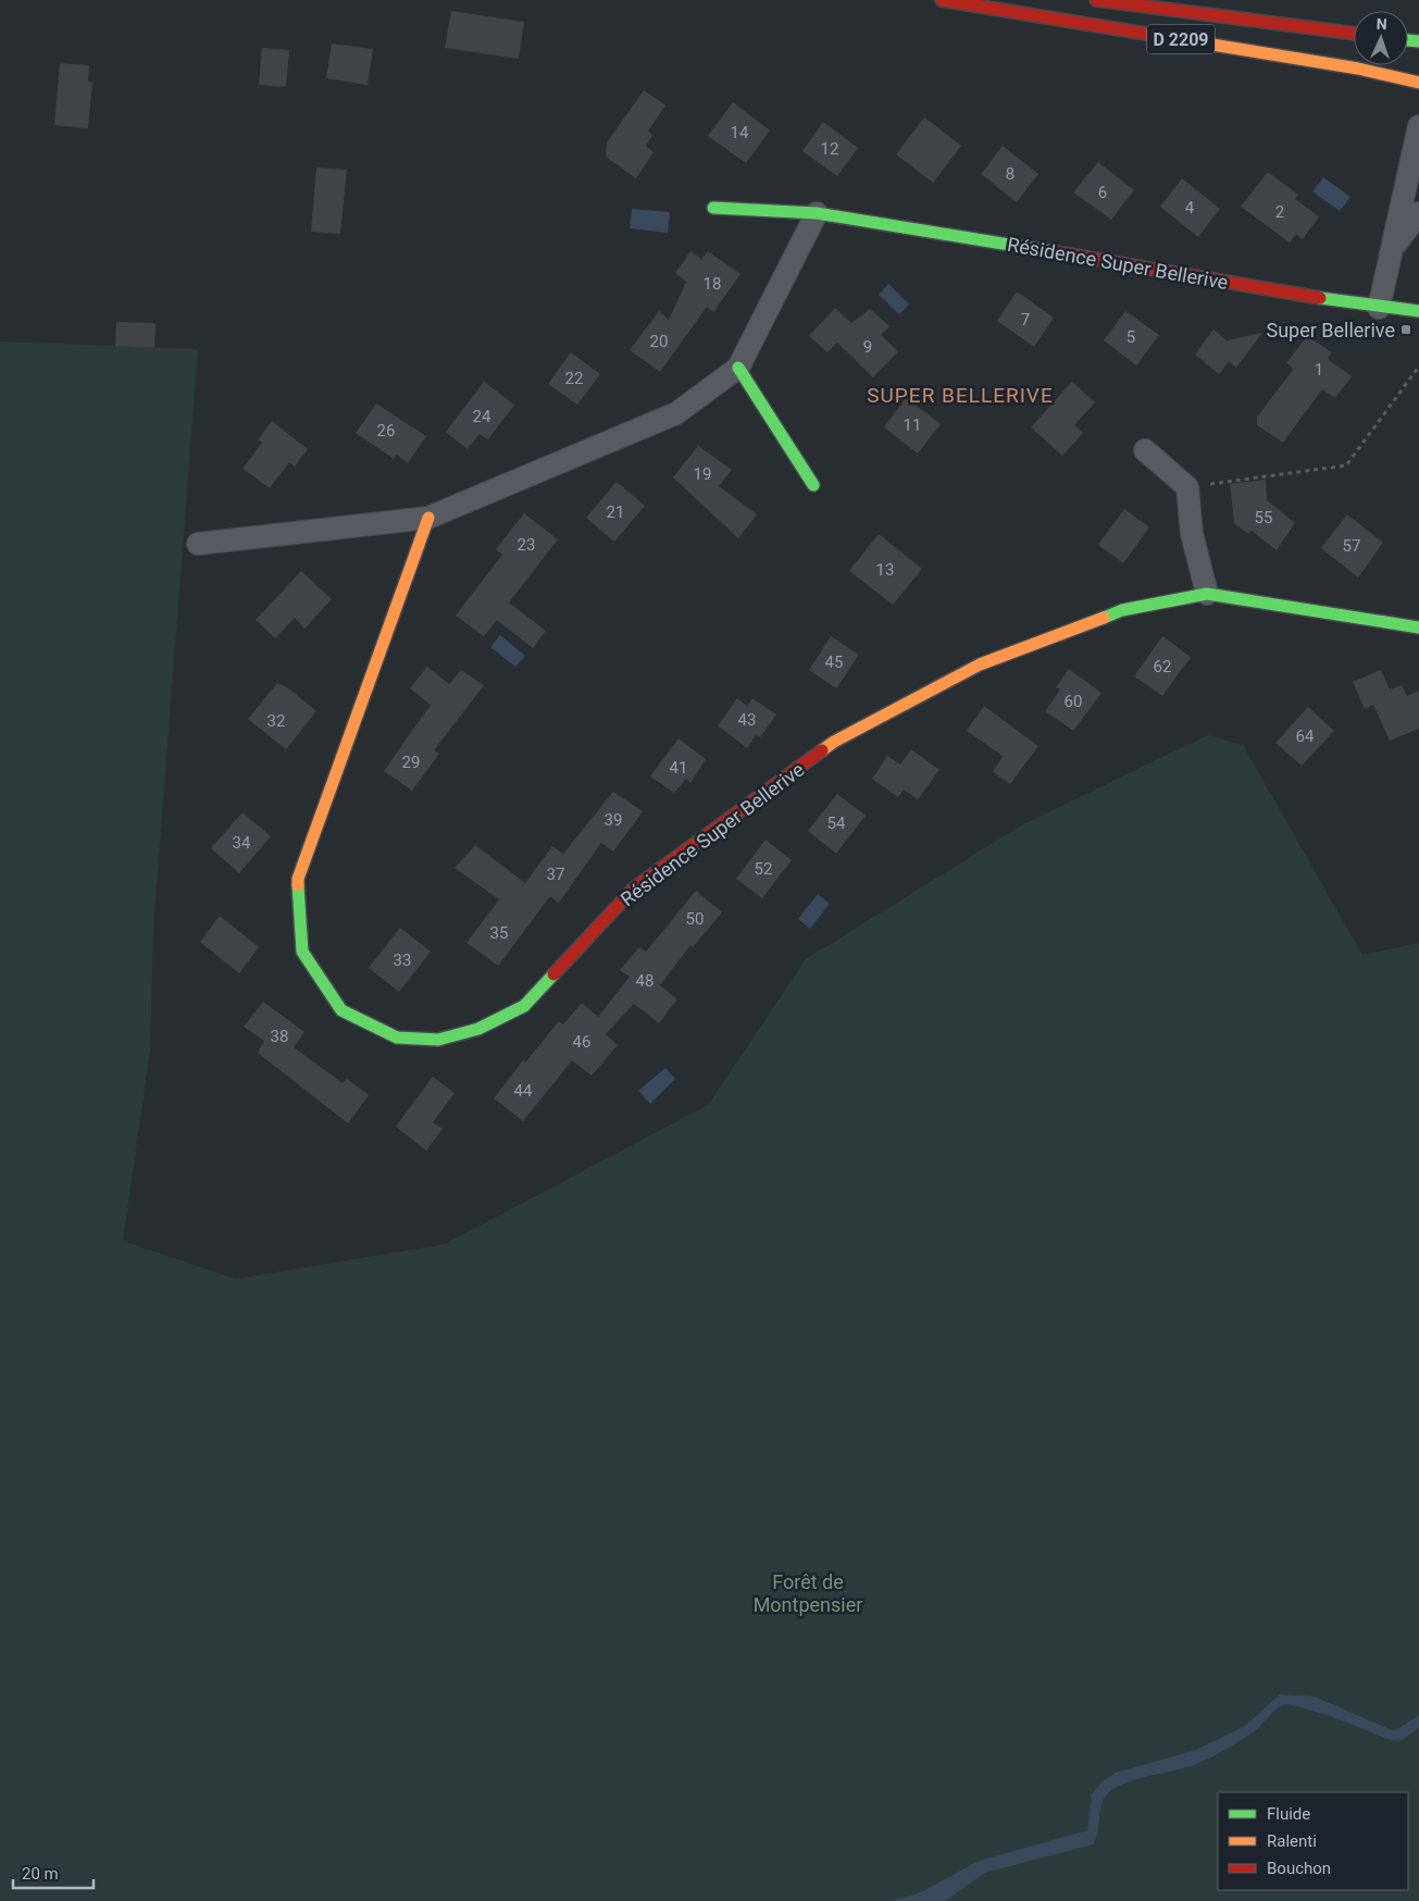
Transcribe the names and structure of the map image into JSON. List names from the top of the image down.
{
  "streets": {
    "street": ["D 2209", "Résidence Super Bellerive"]
  },
  "districts": ["SUPER BELLERIVE"],
  "parks": ["Forêt de Montpensier"],
  "places": {
    "transit": ["Super Bellerive"]
  },
  "house_numbers": [
    "14",
    "12",
    "8",
    "6",
    "4",
    "2",
    "18",
    "7",
    "5",
    "20",
    "9",
    "1",
    "22",
    "24",
    "11",
    "26",
    "19",
    "21",
    "55",
    "23",
    "57",
    "13",
    "45",
    "62",
    "60",
    "43",
    "32",
    "64",
    "29",
    "41",
    "39",
    "54",
    "34",
    "52",
    "37",
    "50",
    "35",
    "33",
    "48",
    "38",
    "46",
    "44"
  ],
  "legend": ["Fluide", "Ralenti", "Bouchon"],
  "scale_bar": "20 m",
  "north": "top"
}
